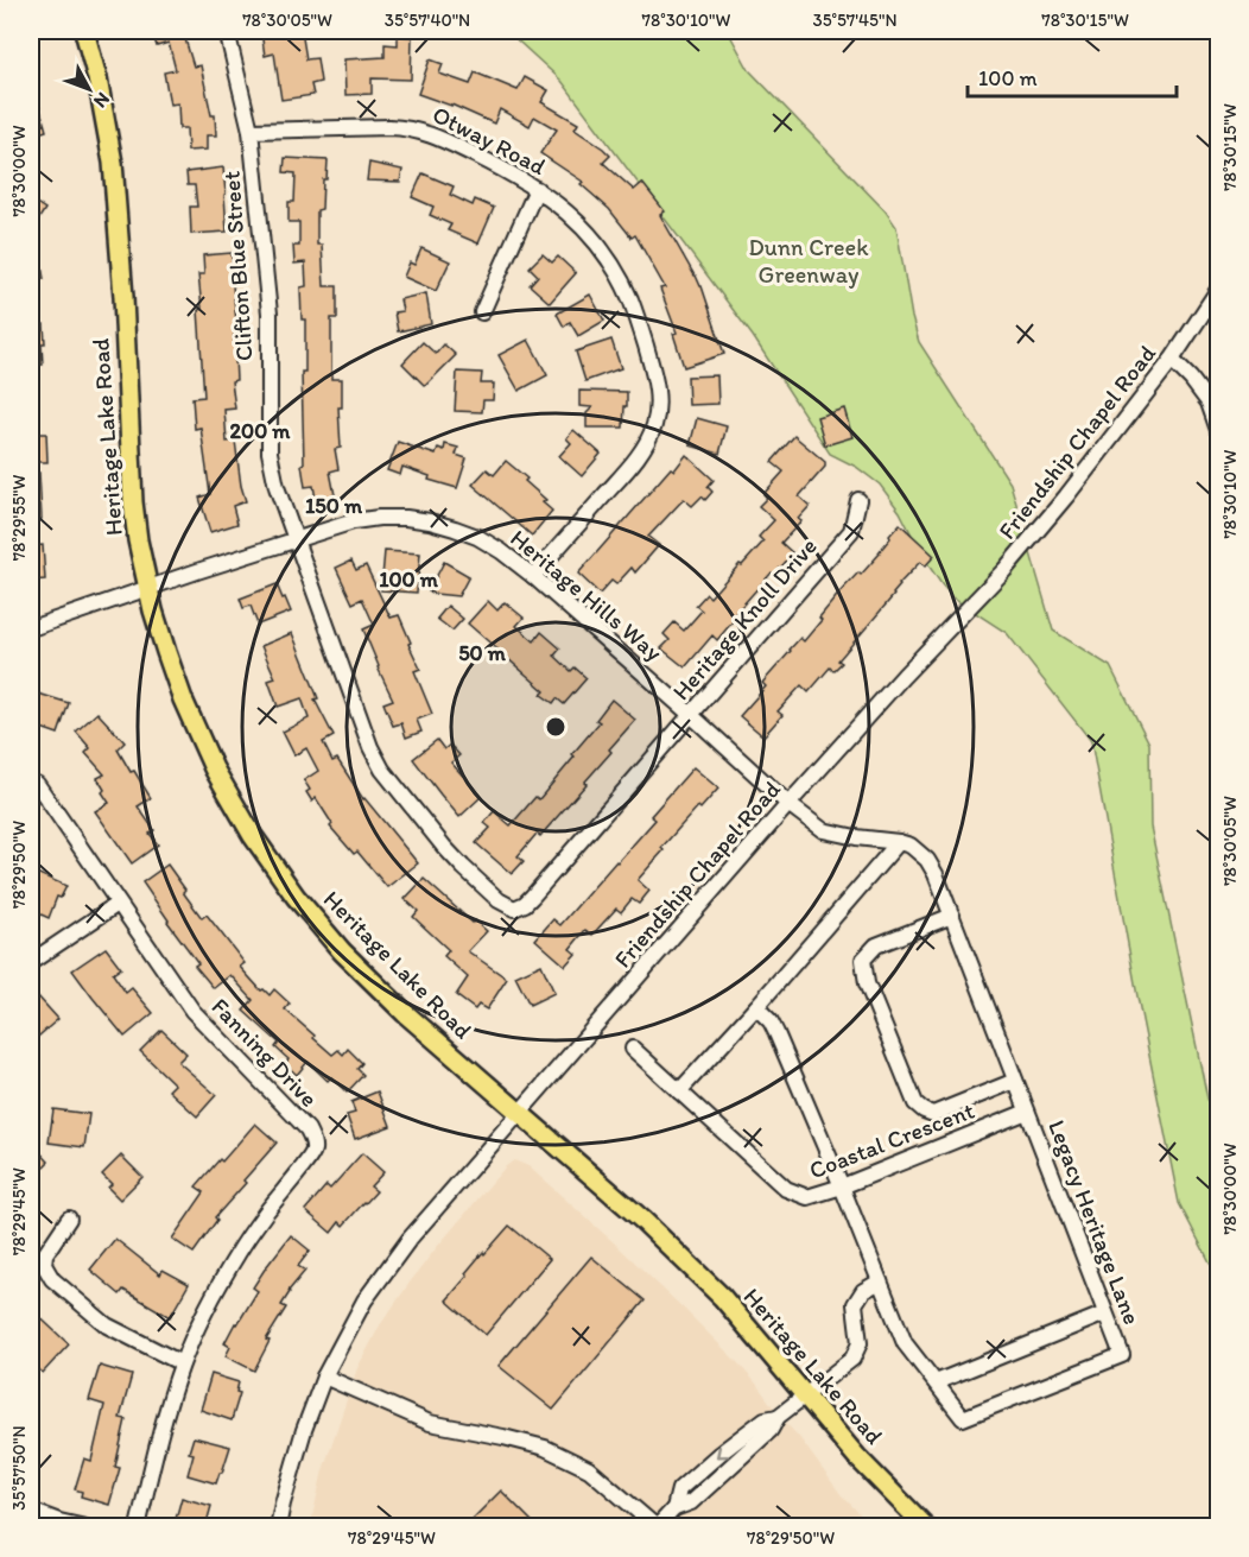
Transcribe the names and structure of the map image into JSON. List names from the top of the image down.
{
  "streets": {
    "main road": ["Heritage Lake Road"],
    "street": [
      "Otway Road",
      "Clifton Blue Street",
      "Friendship Chapel Road",
      "Heritage Hills Way",
      "Heritage Knoll Drive",
      "Fanning Drive",
      "Coastal Crescent",
      "Legacy Heritage Lane"
    ]
  },
  "crossings": [
    ["Otway Road", "Clifton Blue Street"],
    ["Otway Road", "Heritage Hills Way"],
    ["Clifton Blue Street", "Heritage Hills Way"],
    ["Clifton Blue Street", "Heritage Knoll Drive"],
    ["Heritage Lake Road", "Friendship Chapel Road"],
    ["Heritage Lake Road", "Heritage Hills Way"],
    ["Friendship Chapel Road", "Heritage Hills Way"],
    ["Friendship Chapel Road", "Legacy Heritage Lane"],
    ["Heritage Hills Way", "Heritage Knoll Drive"],
    ["Heritage Hills Way", "Legacy Heritage Lane"],
    ["Coastal Crescent", "Legacy Heritage Lane"]
  ],
  "parks": ["Dunn Creek Greenway"],
  "scale_bar": "100 m",
  "north": "bottom right",
  "coordinates": [
    "78°30'05\"W",
    "35°57'40\"N",
    "78°30'10\"W",
    "35°57'45\"N",
    "78°30'15\"W",
    "78°30'00\"W",
    "78°29'55\"W",
    "78°29'50\"W",
    "78°29'45\"W",
    "35°57'50\"N"
  ],
  "rings": [
    "200 m",
    "150 m",
    "100 m",
    "50 m"
  ]
}
